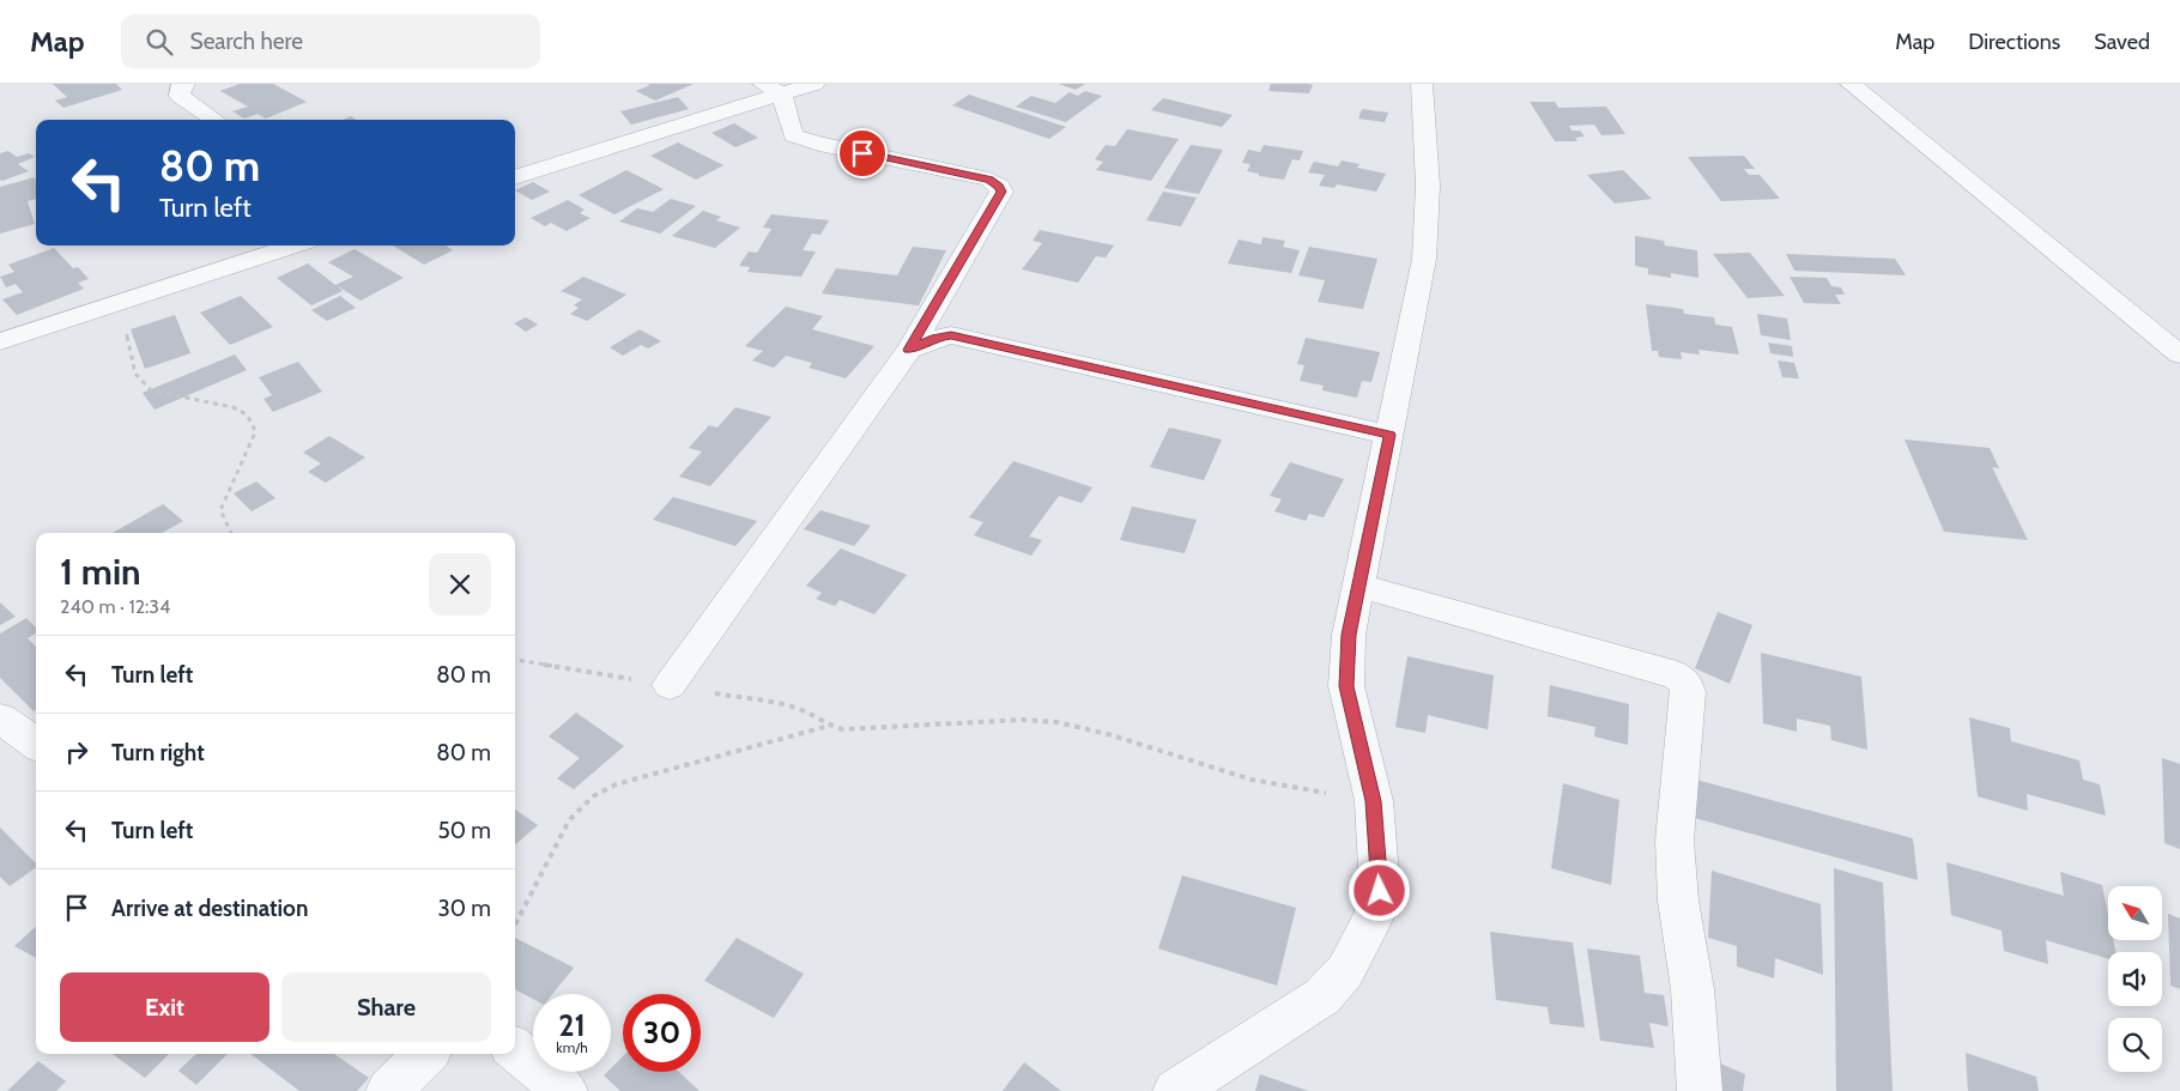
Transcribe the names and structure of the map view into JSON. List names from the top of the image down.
{
  "north": "top left",
  "page": {
    "header": "Map",
    "search": "Search here",
    "nav": ["Map", "Directions", "Saved"],
    "turn": ["80 m", "Turn left"],
    "heading": ["1 min", "240 m · 12:34"],
    "list": [
      {
        "name": "Turn left",
        "value": "80 m"
      },
      {
        "name": "Turn right",
        "value": "80 m"
      },
      {
        "name": "Turn left",
        "value": "50 m"
      },
      {
        "name": "Arrive at destination",
        "value": "30 m"
      }
    ],
    "buttons": ["Exit", "Share"],
    "speed": "21 km/h",
    "limit": "30"
  }
}
